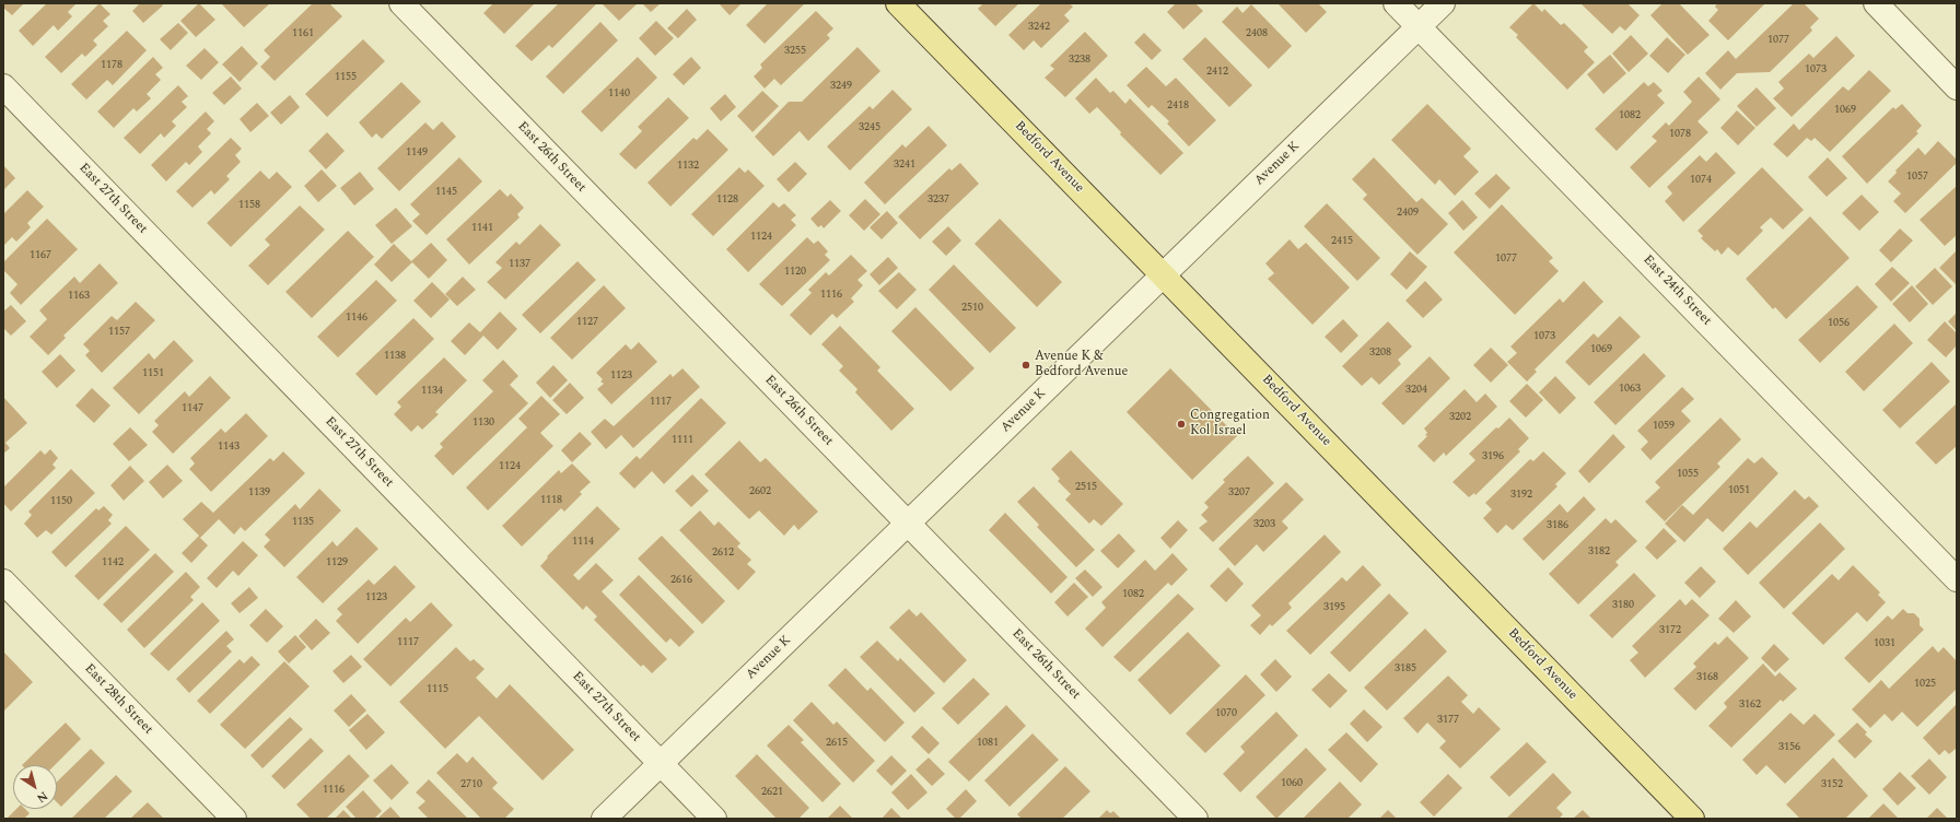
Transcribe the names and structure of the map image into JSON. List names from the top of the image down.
{
  "streets": {
    "main road": ["Bedford Avenue"],
    "street": [
      "East 26th Street",
      "Avenue K",
      "East 27th Street",
      "East 24th Street",
      "East 28th Street"
    ]
  },
  "crossings": [
    ["East 26th Street", "Avenue K"],
    ["Bedford Avenue", "Avenue K"],
    ["Avenue K", "East 27th Street"],
    ["Avenue K", "East 24th Street"]
  ],
  "places": ["Avenue K & Bedford Avenue", "Congregation Kol Israel"],
  "house_numbers": [
    "3242",
    "1161",
    "2408",
    "1077",
    "3255",
    "3238",
    "1178",
    "1073",
    "2412",
    "1155",
    "3249",
    "1140",
    "2418",
    "1069",
    "1082",
    "3245",
    "1078",
    "1149",
    "3241",
    "1132",
    "1057",
    "1074",
    "1145",
    "1128",
    "3237",
    "1158",
    "2409",
    "1141",
    "1124",
    "2415",
    "1167",
    "1077",
    "1137",
    "1120",
    "1116",
    "1163",
    "2510",
    "1146",
    "1127",
    "1056",
    "1157",
    "1073",
    "1069",
    "3208",
    "1138",
    "1151",
    "1123",
    "1063",
    "3204",
    "1134",
    "1117",
    "1147",
    "3202",
    "1130",
    "1059",
    "1111",
    "1143",
    "3196",
    "1124",
    "1055",
    "2515",
    "1051",
    "2602",
    "1139",
    "3207",
    "3192",
    "1118",
    "1150",
    "1135",
    "3203",
    "3186",
    "1114",
    "3182",
    "2612",
    "1142",
    "1129",
    "2616",
    "1082",
    "1123",
    "3180",
    "3195",
    "3172",
    "1117",
    "1031",
    "3185",
    "3168",
    "1025",
    "1115",
    "3162",
    "1070",
    "3177",
    "2615",
    "1081",
    "3156",
    "1060",
    "2710",
    "3152",
    "1116",
    "2621"
  ],
  "north": "bottom right"
}
